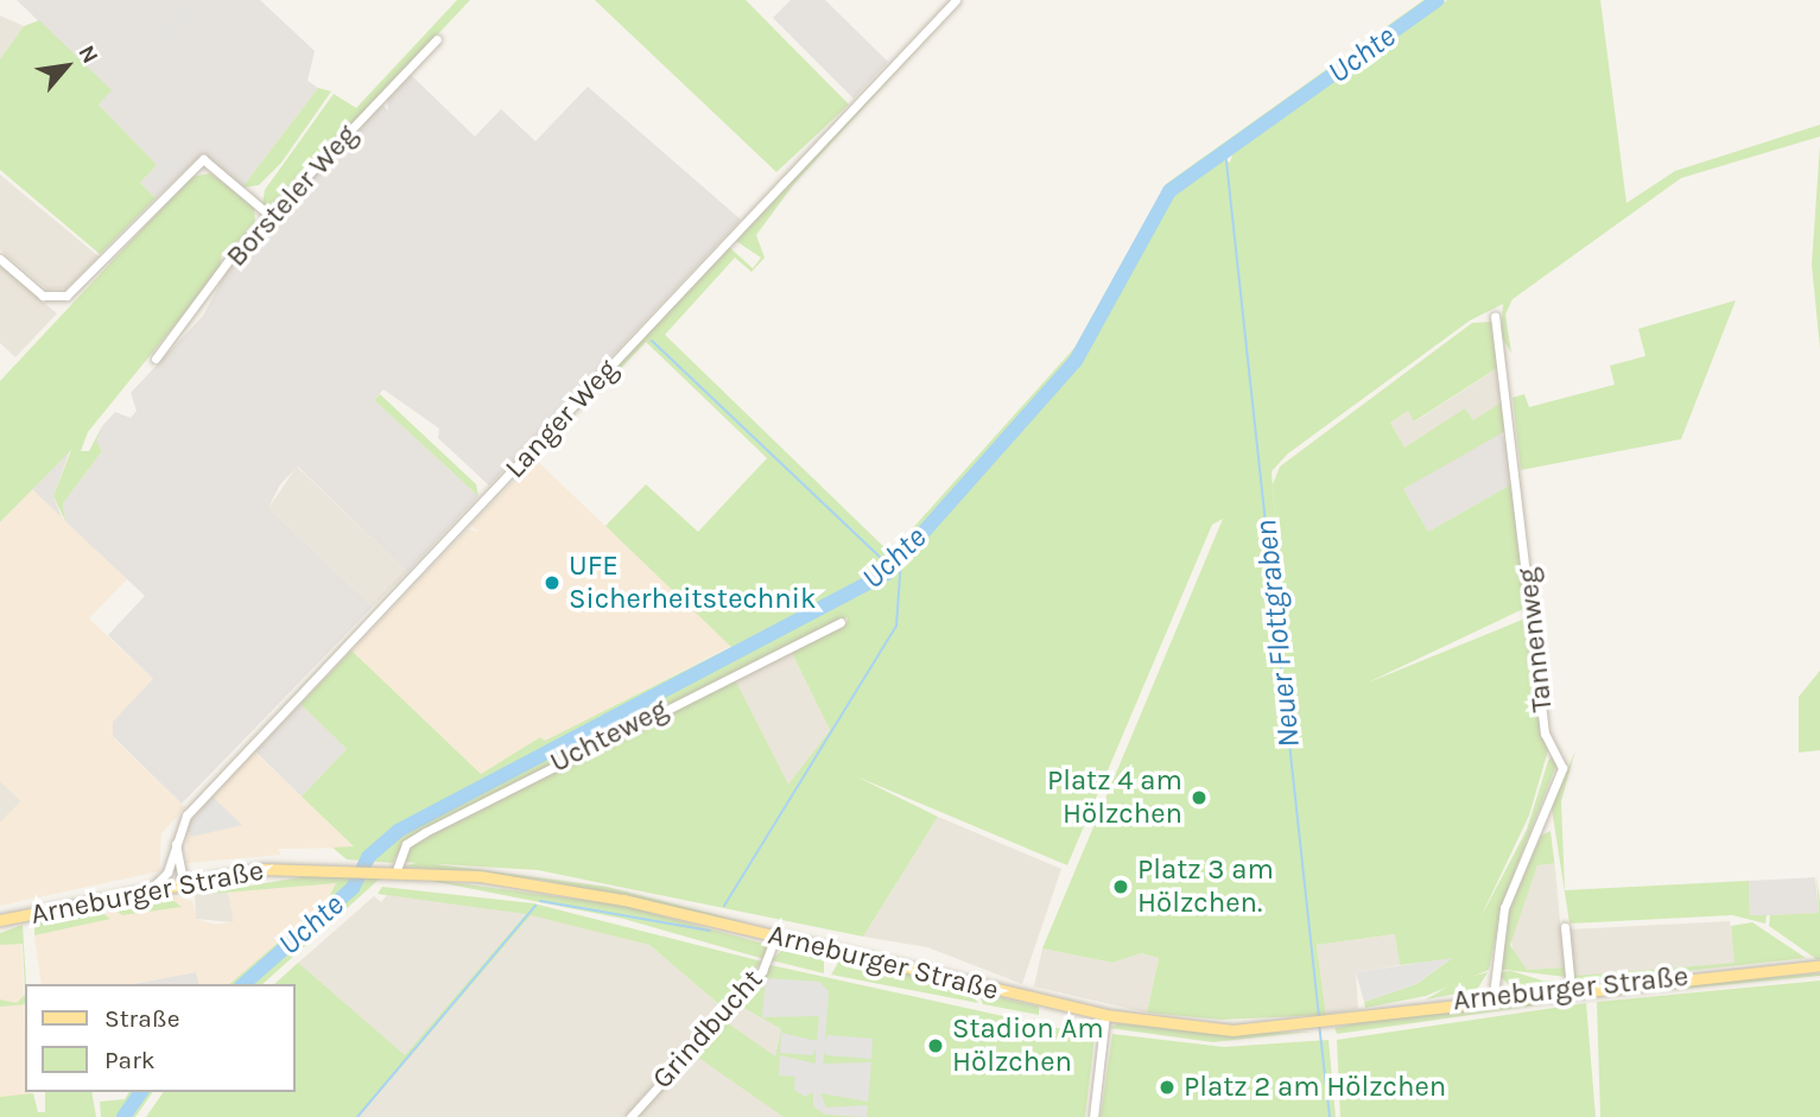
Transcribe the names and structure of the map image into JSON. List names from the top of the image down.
{
  "streets": {
    "main road": ["Arneburger Straße"],
    "street": [
      "Borsteler Weg",
      "Langer Weg",
      "Tannenweg",
      "Uchteweg",
      "Grindbucht"
    ]
  },
  "crossings": [
    ["Langer Weg", "Arneburger Straße"],
    ["Tannenweg", "Arneburger Straße"],
    ["Uchteweg", "Arneburger Straße"],
    ["Arneburger Straße", "Grindbucht"]
  ],
  "water": ["Uchte", "Neuer Flottgraben"],
  "places": [
    "UFE Sicherheitstechnik",
    "Platz 4 am Hölzchen",
    "Platz 3 am Hölzchen.",
    "Stadion Am Hölzchen",
    "Platz 2 am Hölzchen"
  ],
  "legend": ["Straße", "Park"],
  "north": "top right"
}
